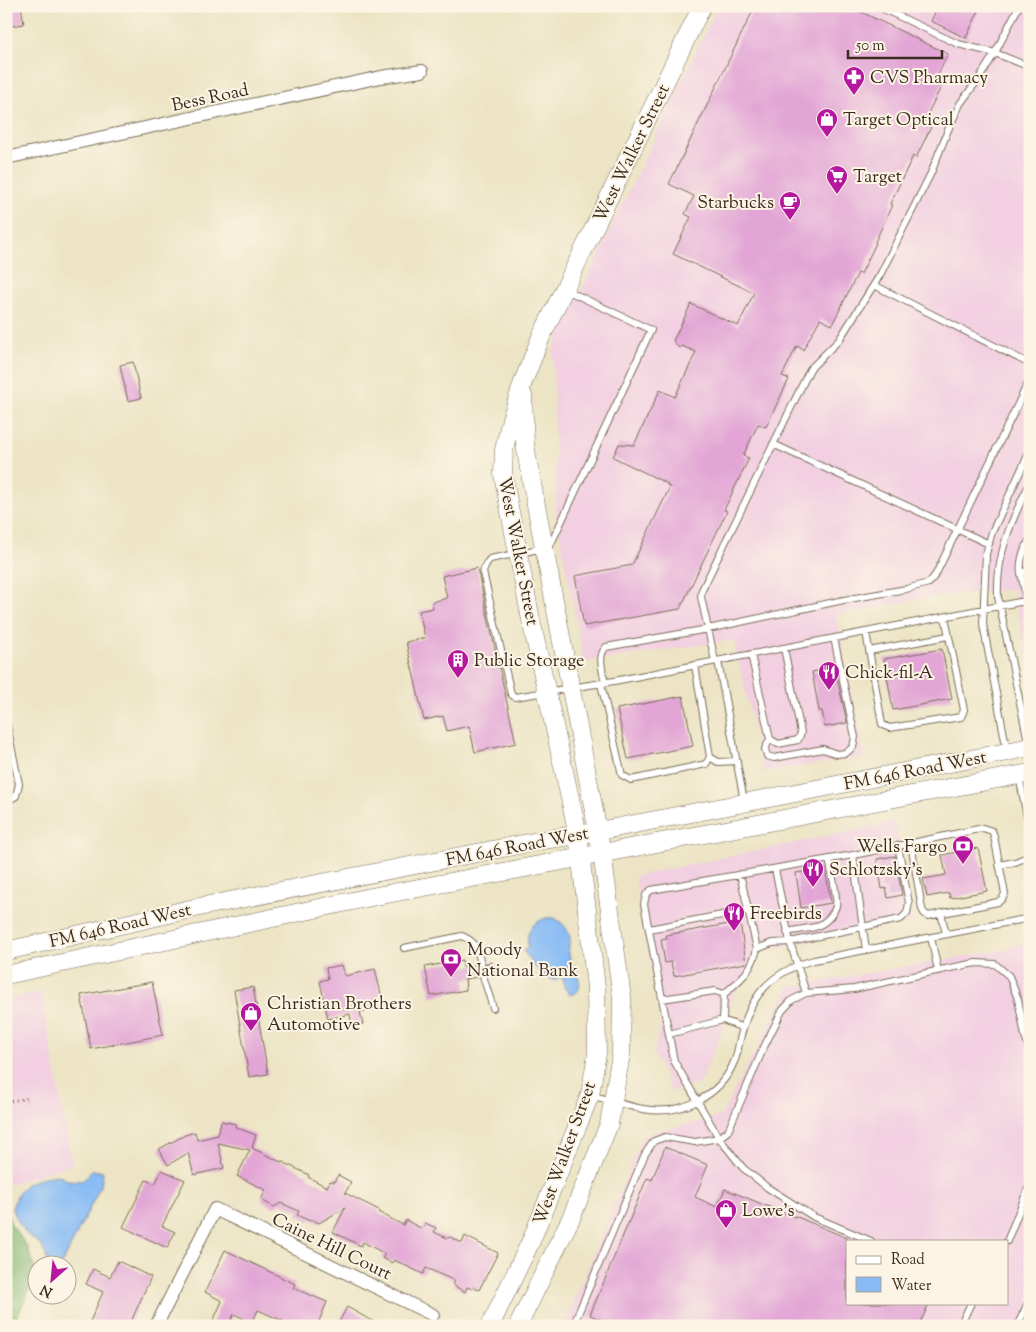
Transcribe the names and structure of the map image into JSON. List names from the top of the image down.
{
  "streets": {
    "street": [
      "Bess Road",
      "West Walker Street",
      "FM 646 Road West",
      "Caine Hill Court"
    ]
  },
  "crossings": [
    ["West Walker Street", "FM 646 Road West"]
  ],
  "places": {
    "pharmacy": ["CVS Pharmacy"],
    "shop": ["Target Optical", "Christian Brothers Automotive", "Lowe's"],
    "supermarket": ["Target"],
    "cafe": ["Starbucks"],
    "building": ["Public Storage"],
    "restaurant": ["Chick-fil-A", "Schlotzsky's", "Freebirds"],
    "bank": ["Wells Fargo", "Moody National Bank"]
  },
  "legend": ["Road", "Water"],
  "scale_bar": "50 m",
  "north": "bottom left"
}
